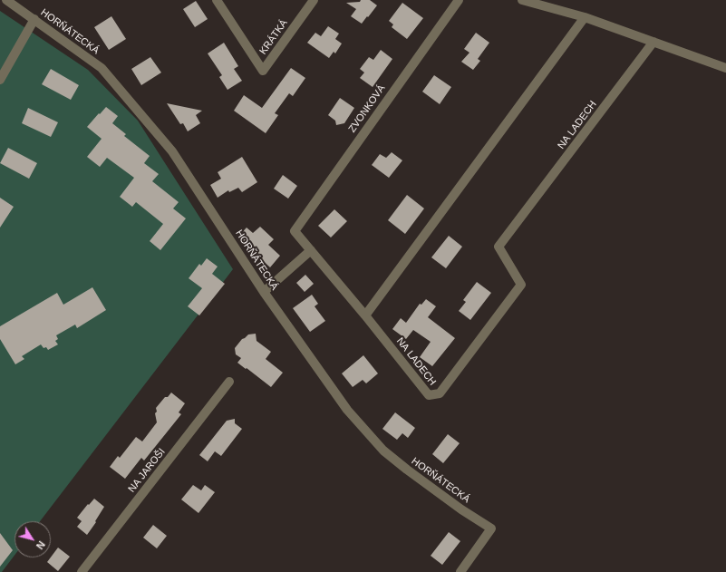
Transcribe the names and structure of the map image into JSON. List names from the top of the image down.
{
  "streets": {
    "street": [
      "HORŇÁTECKÁ",
      "KRÁTKÁ",
      "ZVONKOVÁ",
      "NA LADECH",
      "NA JAROŠI"
    ]
  },
  "north": "bottom right"
}
